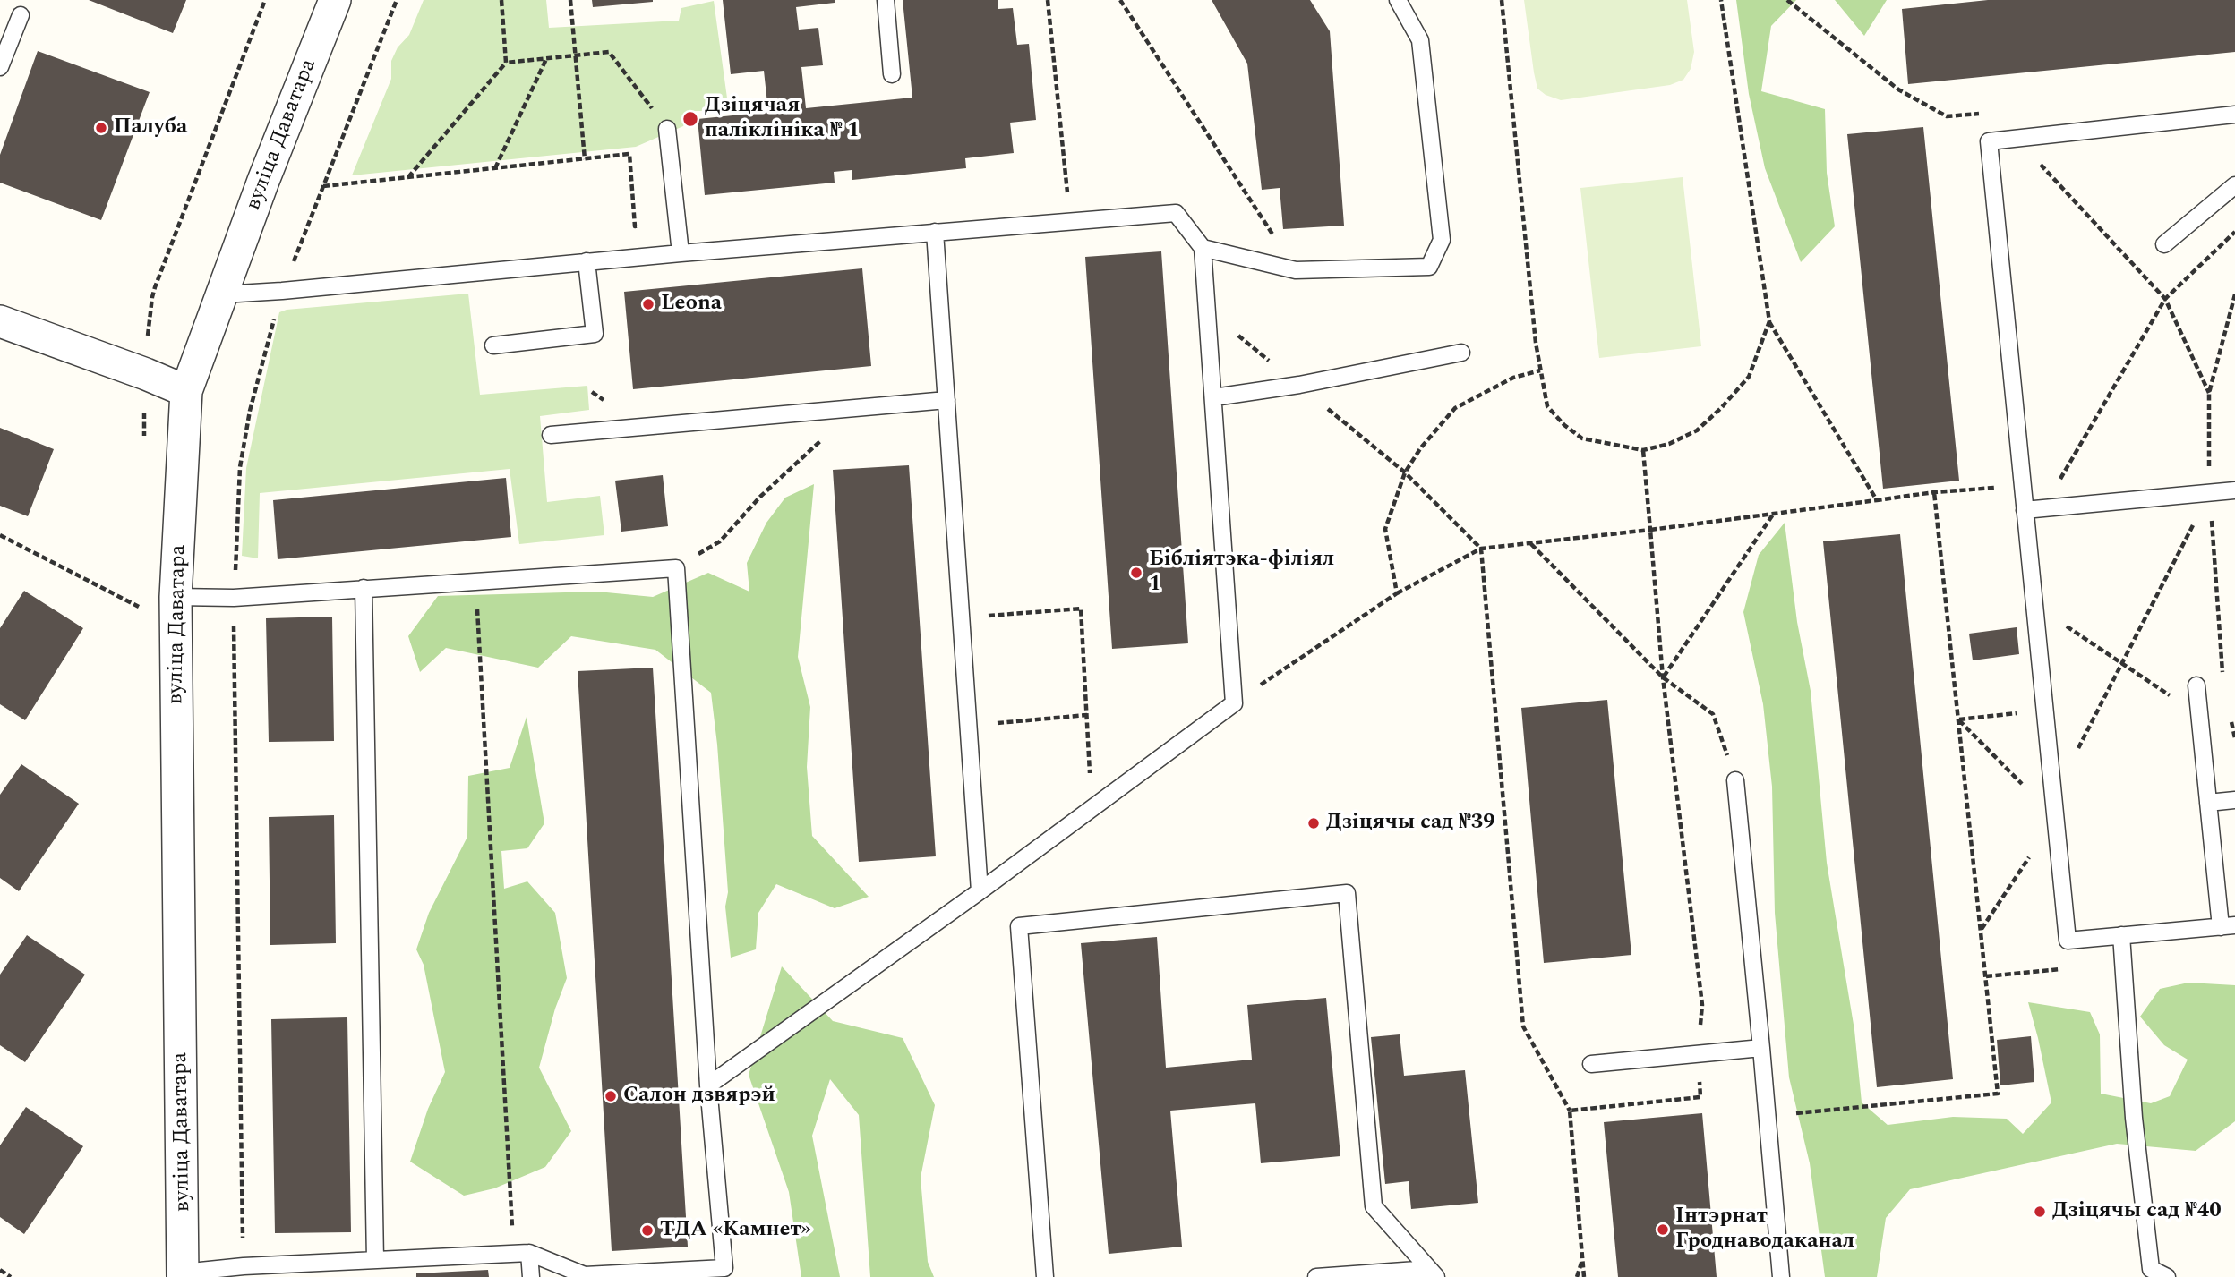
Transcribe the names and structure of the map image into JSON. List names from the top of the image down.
{
  "streets": {
    "street": ["вуліца Даватара"]
  },
  "places": [
    "Дзіцячая паліклініка № 1",
    "Палуба",
    "Leona",
    "Бібліятэка-філіял 1",
    "Дзіцячы сад №39",
    "Салон дзвярэй",
    "Дзіцячы сад №40",
    "Інтэрнат Гроднаводаканал",
    "ТДА «Камнет»"
  ]
}
